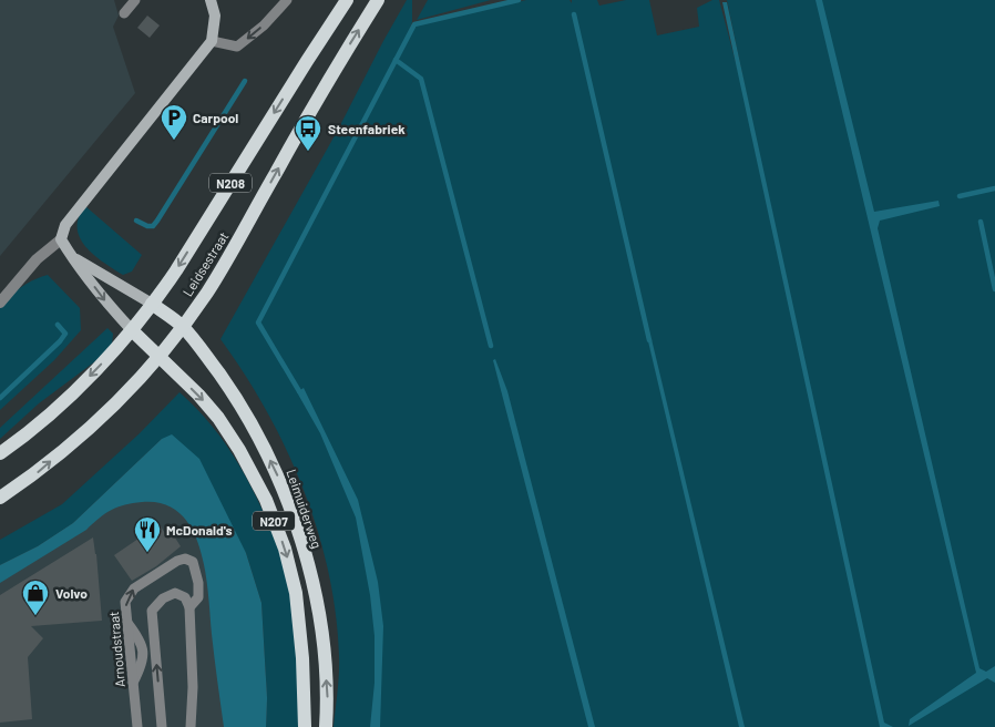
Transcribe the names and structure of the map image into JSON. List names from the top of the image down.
{
  "streets": {
    "main road": [
      "N208",
      "Leidsestraat",
      "Leimuiderweg",
      "N207"
    ],
    "lane": ["Arnoudstraat"]
  },
  "crossings": [
    ["Leidsestraat", "Leimuiderweg"],
    ["Leidsestraat", "N207"],
    ["Leimuiderweg", "N207"]
  ],
  "places": {
    "parking": ["Carpool"],
    "bus stop": ["Steenfabriek"],
    "restaurant": ["McDonald's"],
    "shop": ["Volvo"]
  }
}
